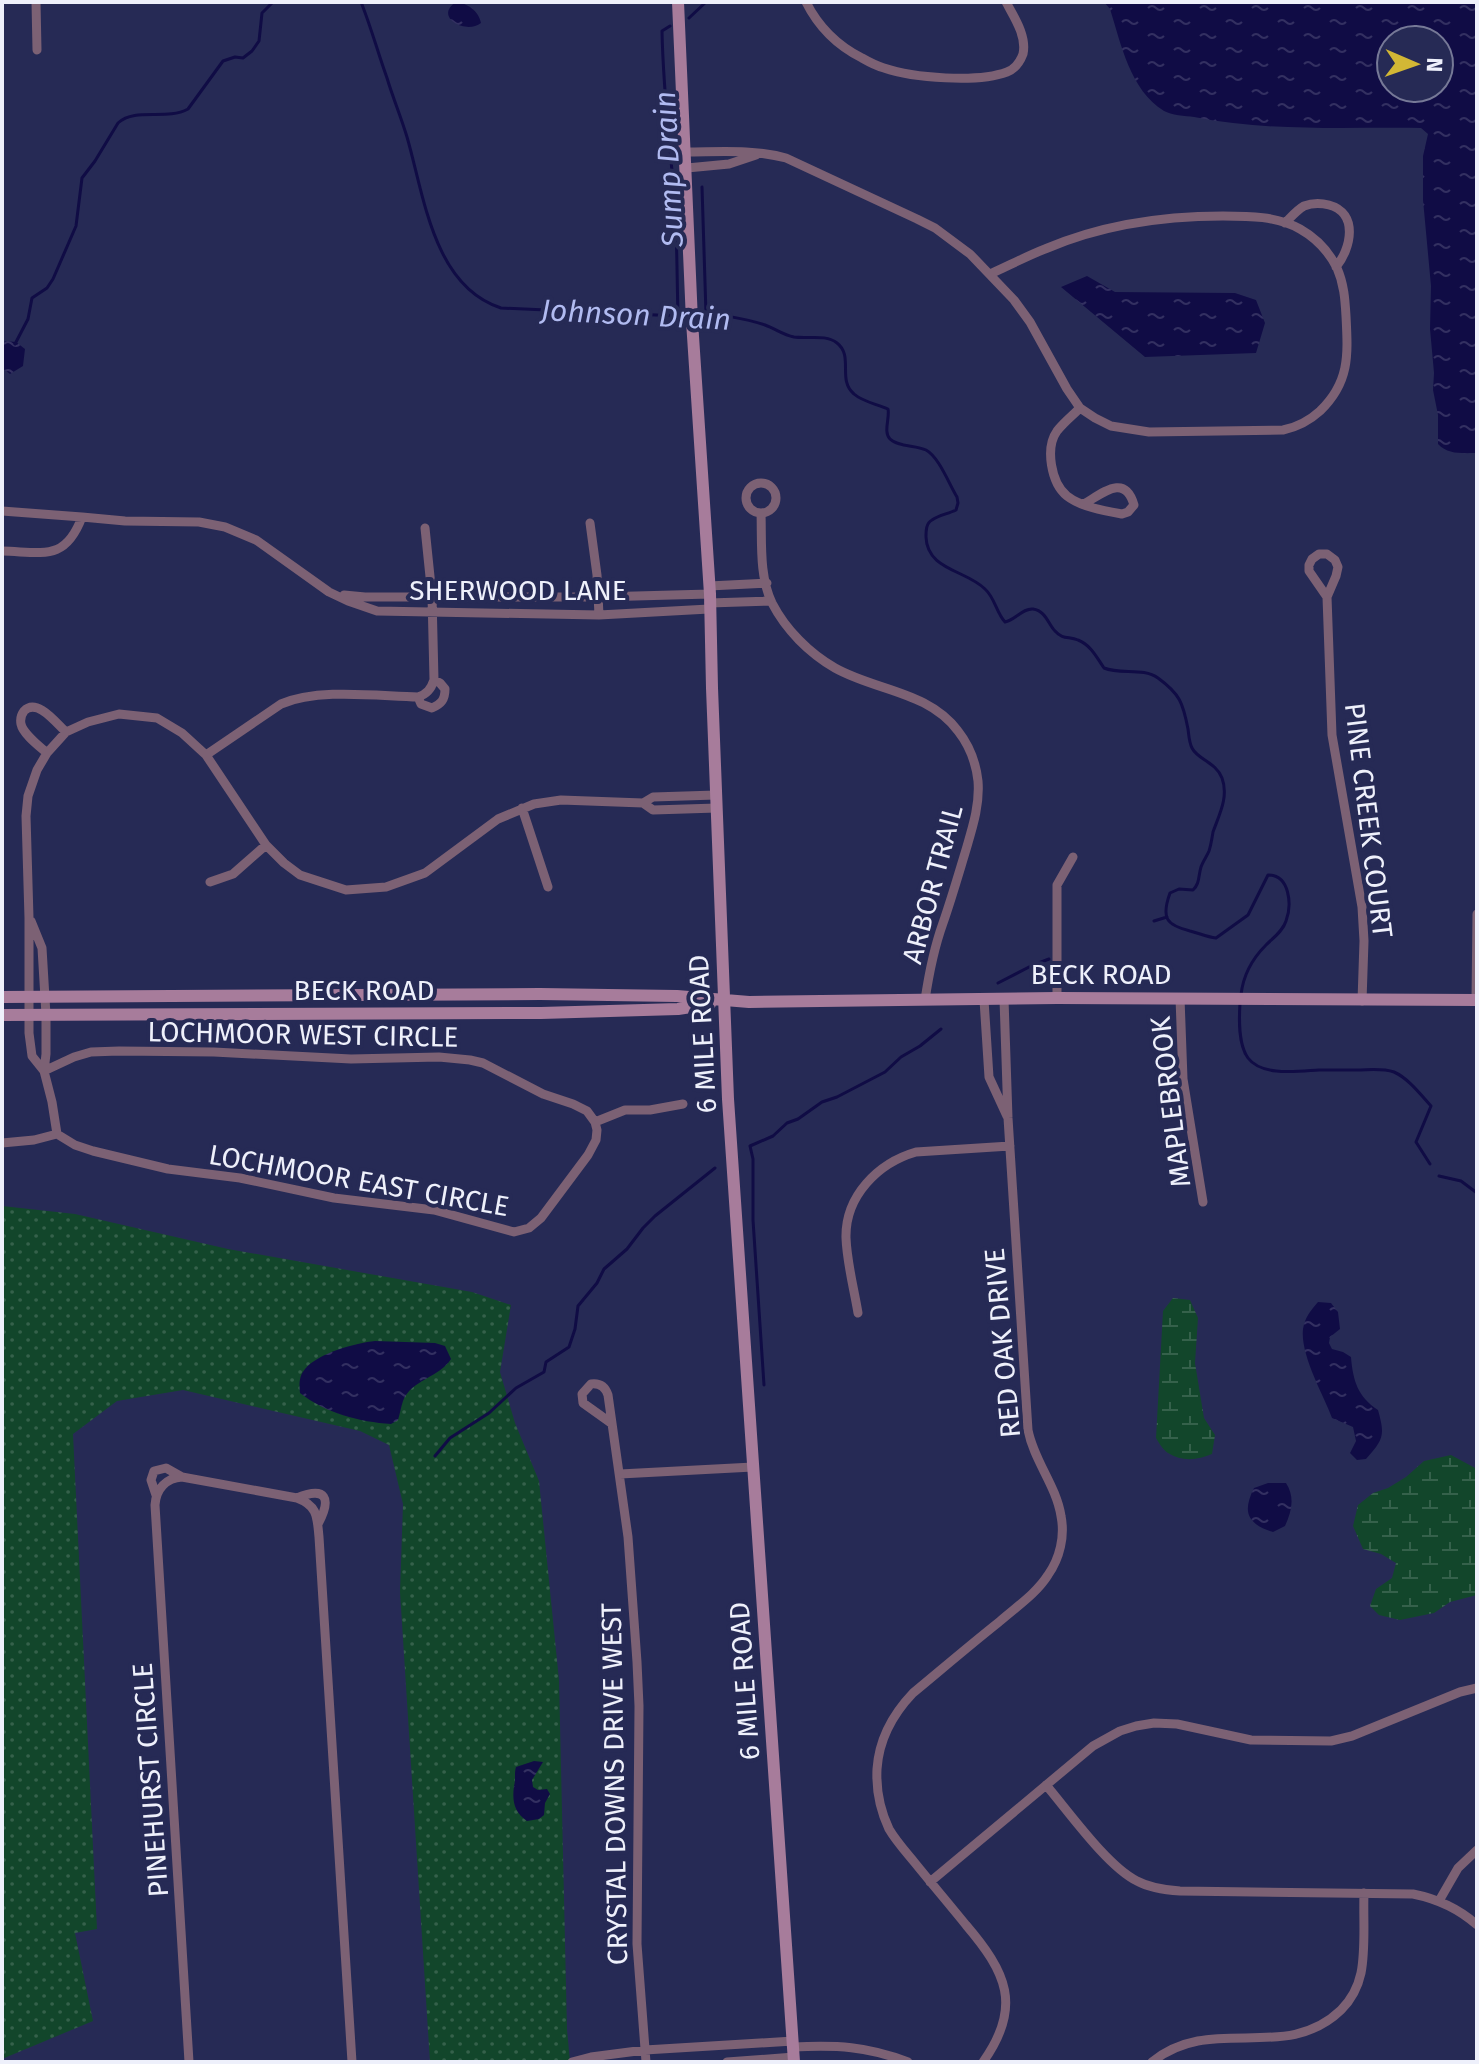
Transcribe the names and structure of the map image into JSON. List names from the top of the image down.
{
  "streets": {
    "main road": ["BECK ROAD", "6 MILE ROAD"],
    "street": [
      "SHERWOOD LANE",
      "PINE CREEK COURT",
      "ARBOR TRAIL",
      "LOCHMOOR WEST CIRCLE",
      "MAPLEBROOK",
      "LOCHMOOR EAST CIRCLE",
      "RED OAK DRIVE",
      "PINEHURST CIRCLE",
      "CRYSTAL DOWNS DRIVE WEST"
    ]
  },
  "crossings": [
    ["SHERWOOD LANE", "6 MILE ROAD"],
    ["PINE CREEK COURT", "BECK ROAD"],
    ["ARBOR TRAIL", "BECK ROAD"],
    ["BECK ROAD", "6 MILE ROAD"],
    ["BECK ROAD", "MAPLEBROOK"],
    ["BECK ROAD", "RED OAK DRIVE"],
    ["LOCHMOOR WEST CIRCLE", "LOCHMOOR EAST CIRCLE"]
  ],
  "water": ["Sump Drain", "Johnson Drain"],
  "north": "right"
}
